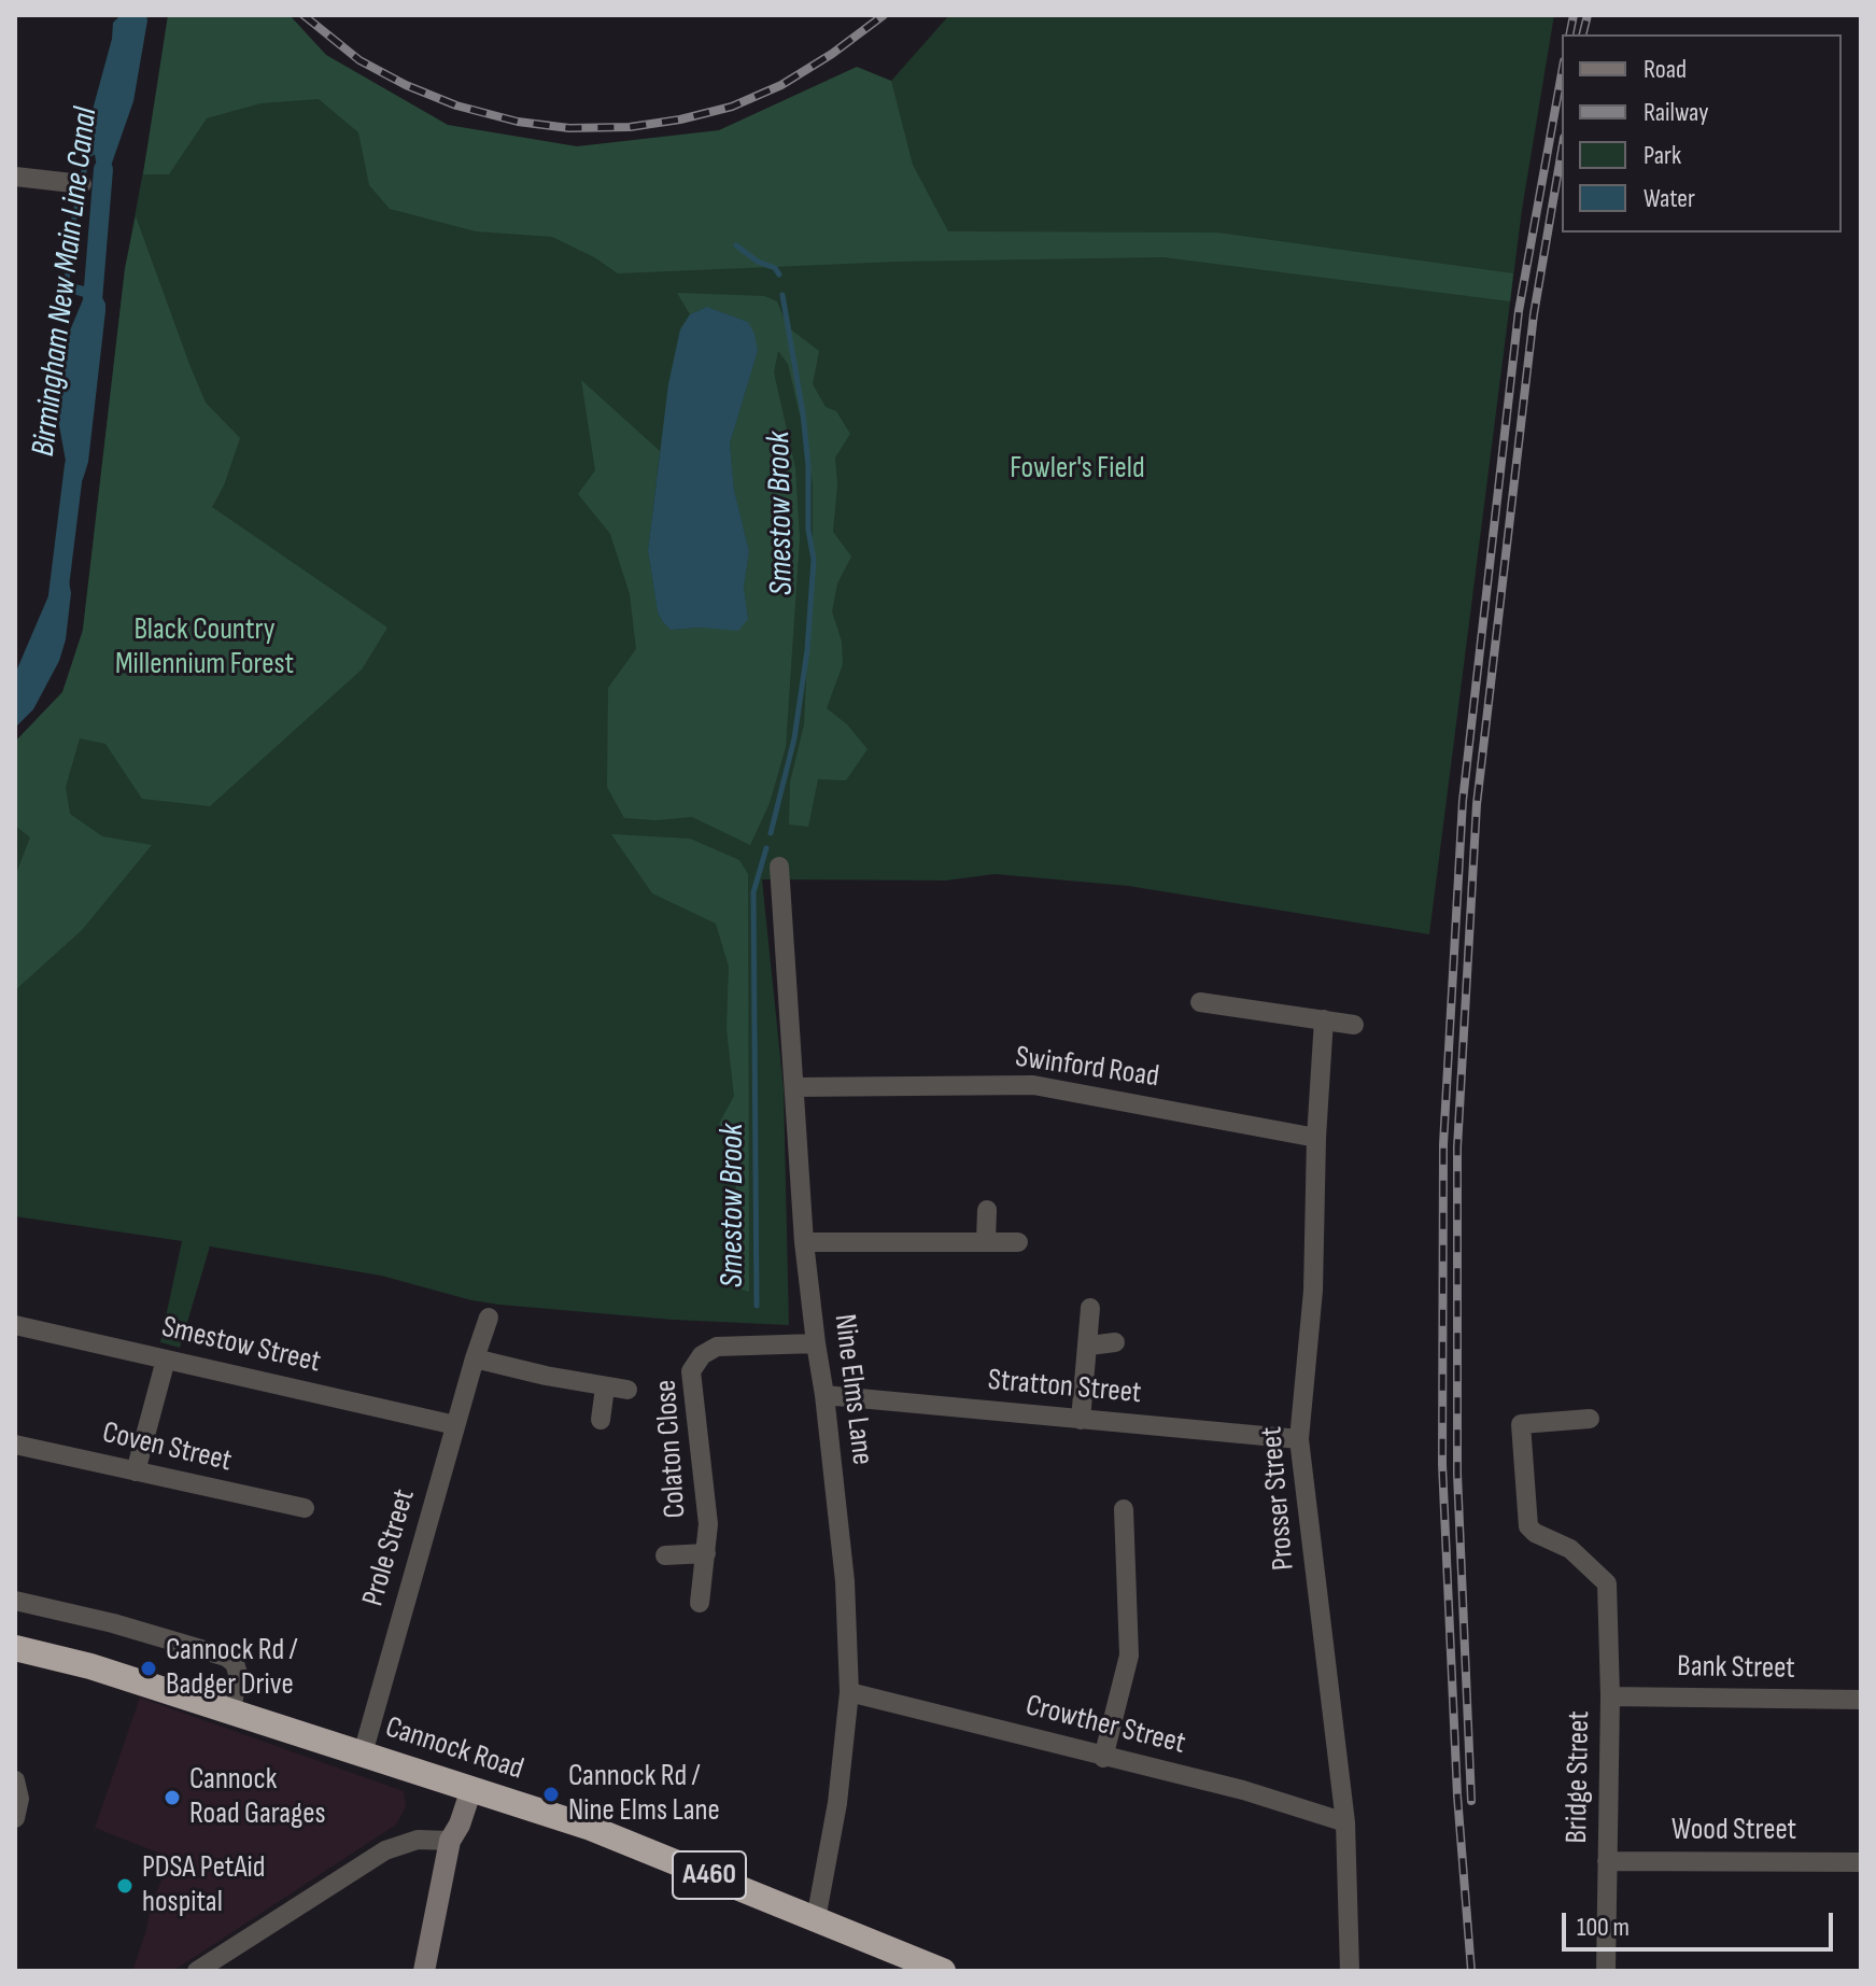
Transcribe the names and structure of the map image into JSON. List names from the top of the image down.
{
  "streets": {
    "highway": ["Cannock Road", "A460"],
    "street": [
      "Swinford Road",
      "Smestow Street",
      "Stratton Street",
      "Nine Elms Lane",
      "Coven Street",
      "Colaton Close",
      "Prosser Street",
      "Prole Street",
      "Bank Street",
      "Crowther Street",
      "Bridge Street",
      "Wood Street"
    ]
  },
  "crossings": [
    ["Swinford Road", "Nine Elms Lane"],
    ["Swinford Road", "Prosser Street"],
    ["Smestow Street", "Prole Street"],
    ["Stratton Street", "Nine Elms Lane"],
    ["Stratton Street", "Prosser Street"],
    ["Nine Elms Lane", "Colaton Close"],
    ["Nine Elms Lane", "Crowther Street"],
    ["Nine Elms Lane", "Cannock Road"],
    ["Prosser Street", "Crowther Street"],
    ["Prole Street", "Cannock Road"],
    ["Bank Street", "Bridge Street"],
    ["Bridge Street", "Wood Street"]
  ],
  "water": ["Birmingham New Main Line Canal", "Smestow Brook"],
  "parks": ["Fowler's Field", "Black Country Millennium Forest"],
  "places": [
    "Cannock Rd / Badger Drive",
    "Cannock Rd / Nine Elms Lane",
    "Cannock Road Garages",
    "PDSA PetAid hospital"
  ],
  "legend": [
    "Road",
    "Railway",
    "Park",
    "Water"
  ],
  "scale_bar": "100 m"
}
